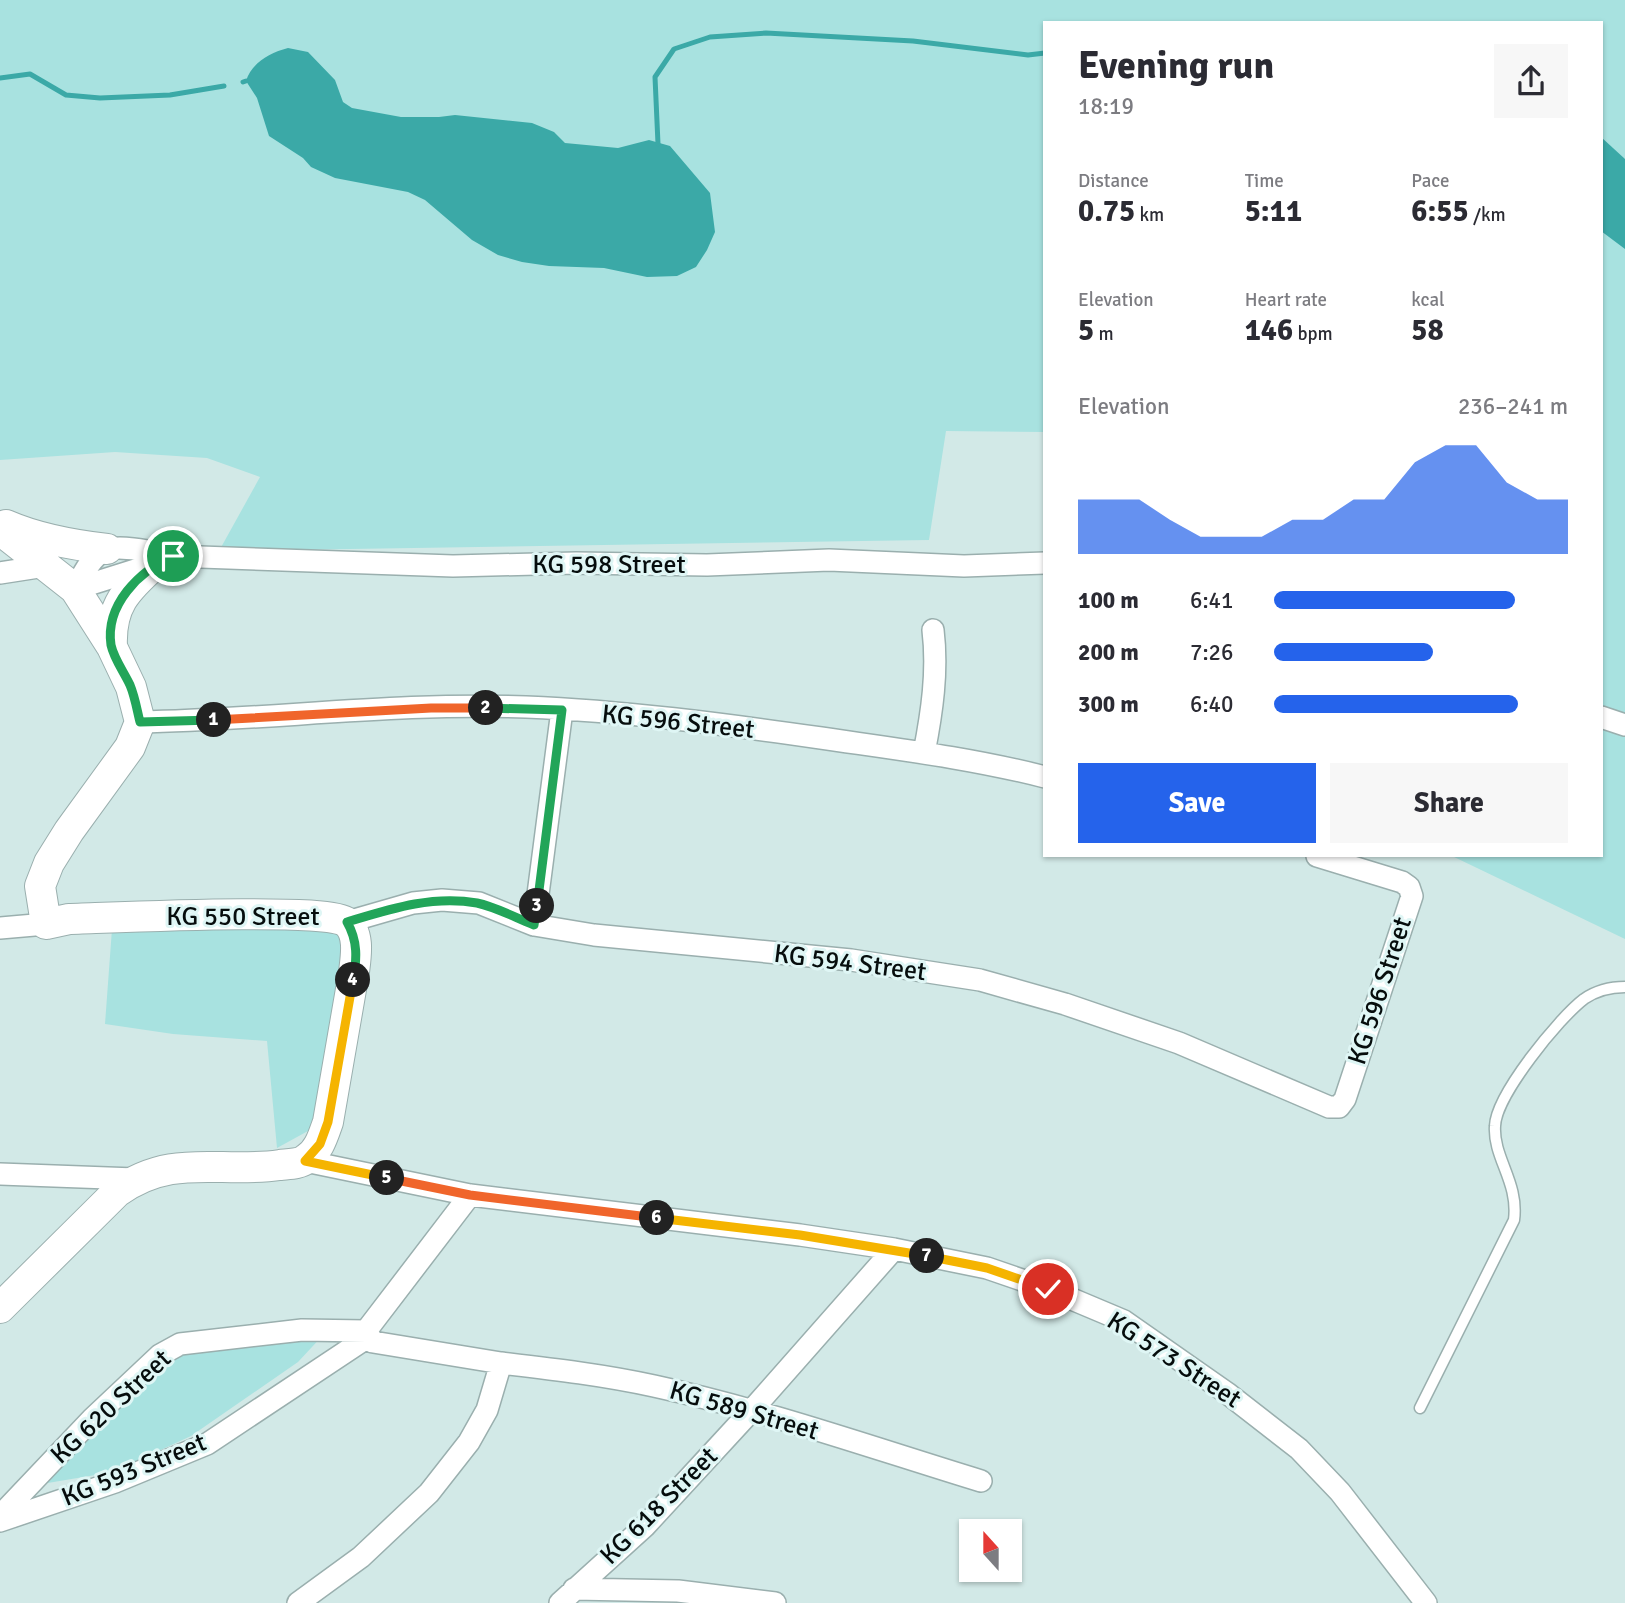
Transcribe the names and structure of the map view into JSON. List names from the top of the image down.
{
  "streets": {
    "street": [
      "KG 598 Street",
      "KG 596 Street",
      "KG 550 Street",
      "KG 594 Street",
      "KG 573 Street",
      "KG 620 Street",
      "KG 589 Street",
      "KG 593 Street",
      "KG 618 Street"
    ]
  },
  "crossings": [
    ["KG 596 Street", "KG 594 Street"],
    ["KG 550 Street", "KG 594 Street"],
    ["KG 550 Street", "KG 573 Street"],
    ["KG 573 Street", "KG 593 Street"],
    ["KG 573 Street", "KG 618 Street"],
    ["KG 620 Street", "KG 589 Street"],
    ["KG 620 Street", "KG 593 Street"],
    ["KG 589 Street", "KG 618 Street"]
  ],
  "north": "top",
  "page": {
    "heading": ["Evening run", "18:19"],
    "stats": [
      ["Distance", "0.75 km"],
      ["Time", "5:11"],
      ["Pace", "6:55 /km"],
      ["Elevation", "5 m"],
      ["Heart rate", "146 bpm"],
      ["kcal", "58"]
    ],
    "chart": ["Elevation", "236–241 m"],
    "list": [
      {
        "name": "100 m",
        "note": "6:41"
      },
      {
        "name": "200 m",
        "note": "7:26"
      },
      {
        "name": "300 m",
        "note": "6:40"
      }
    ],
    "pins": [
      "2",
      "1",
      "3",
      "4",
      "5",
      "6",
      "7"
    ],
    "buttons": ["Save", "Share"]
  }
}
